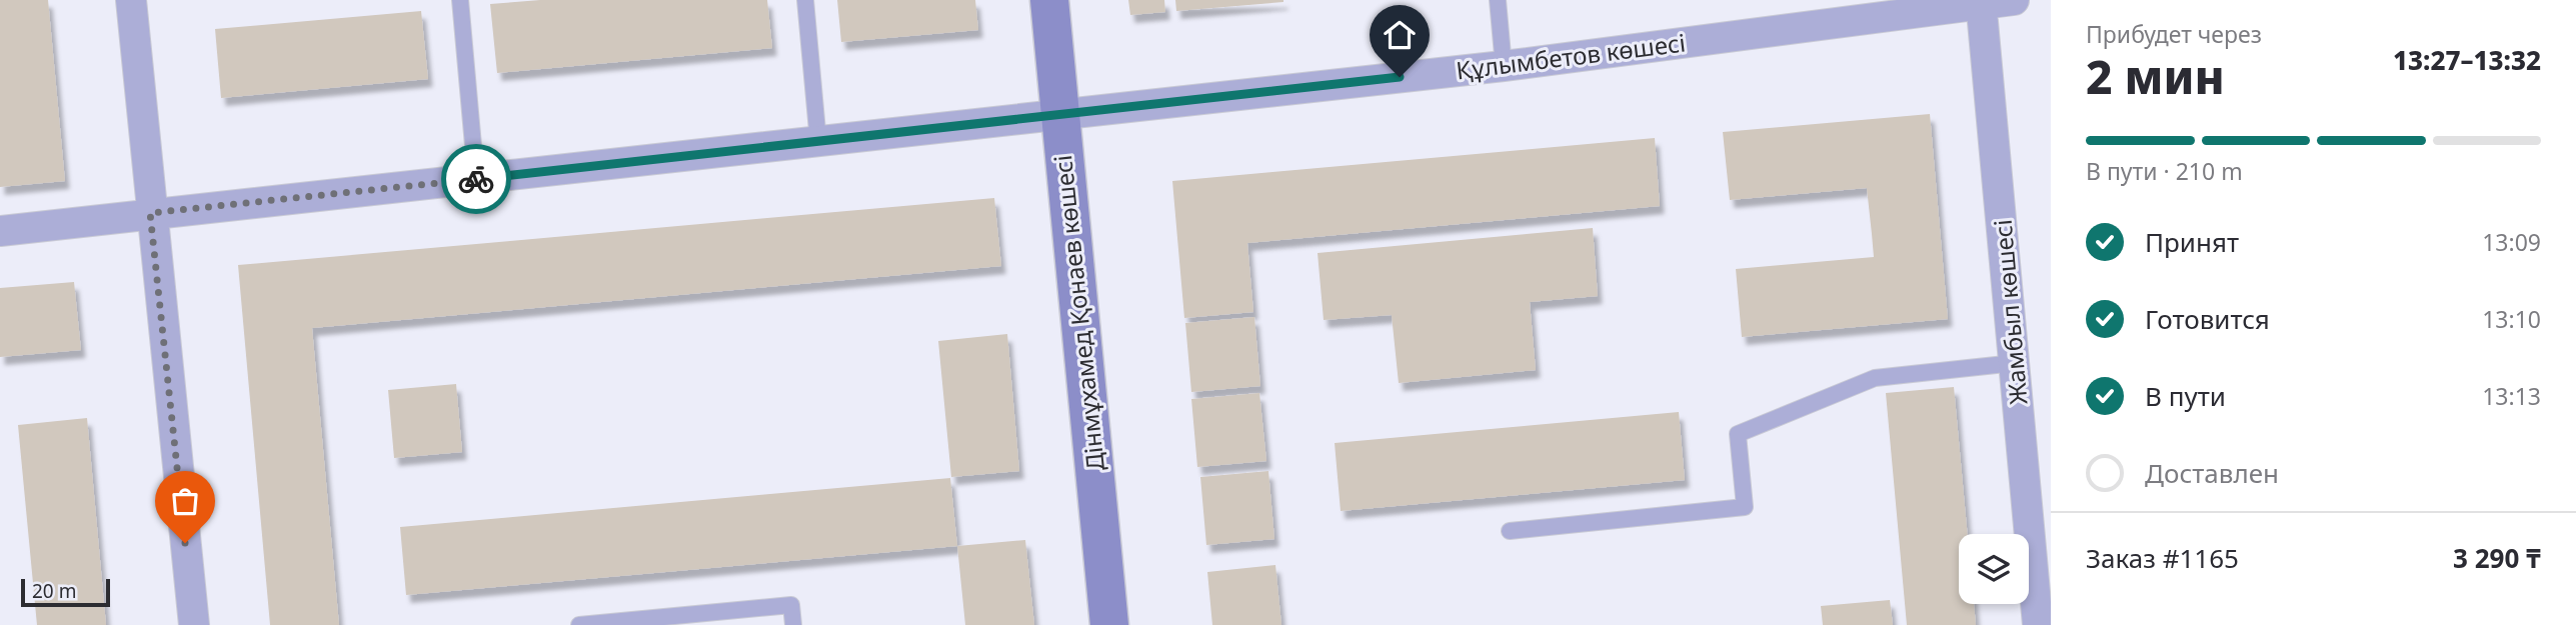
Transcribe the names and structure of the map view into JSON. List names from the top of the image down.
{
  "streets": {
    "street": ["Құлымбетов көшесі", "Жамбыл көшесі", "Дінмұхамед Қонаев көшесі"]
  },
  "crossings": [
    ["Құлымбетов көшесі", "Жамбыл көшесі"],
    ["Құлымбетов көшесі", "Дінмұхамед Қонаев көшесі"]
  ],
  "scale_bar": "20 m",
  "page": {
    "heading": ["2 мин", "Прибудет через", "13:27–13:32"],
    "panel": ["Заказ #1165", "3 290 ₸"],
    "bar": "В пути · 210 m",
    "list": [
      ["Принят", "13:09"],
      ["Готовится", "13:10"],
      ["В пути", "13:13"],
      "Доставлен"
    ],
    "scale": "20 m"
  }
}
